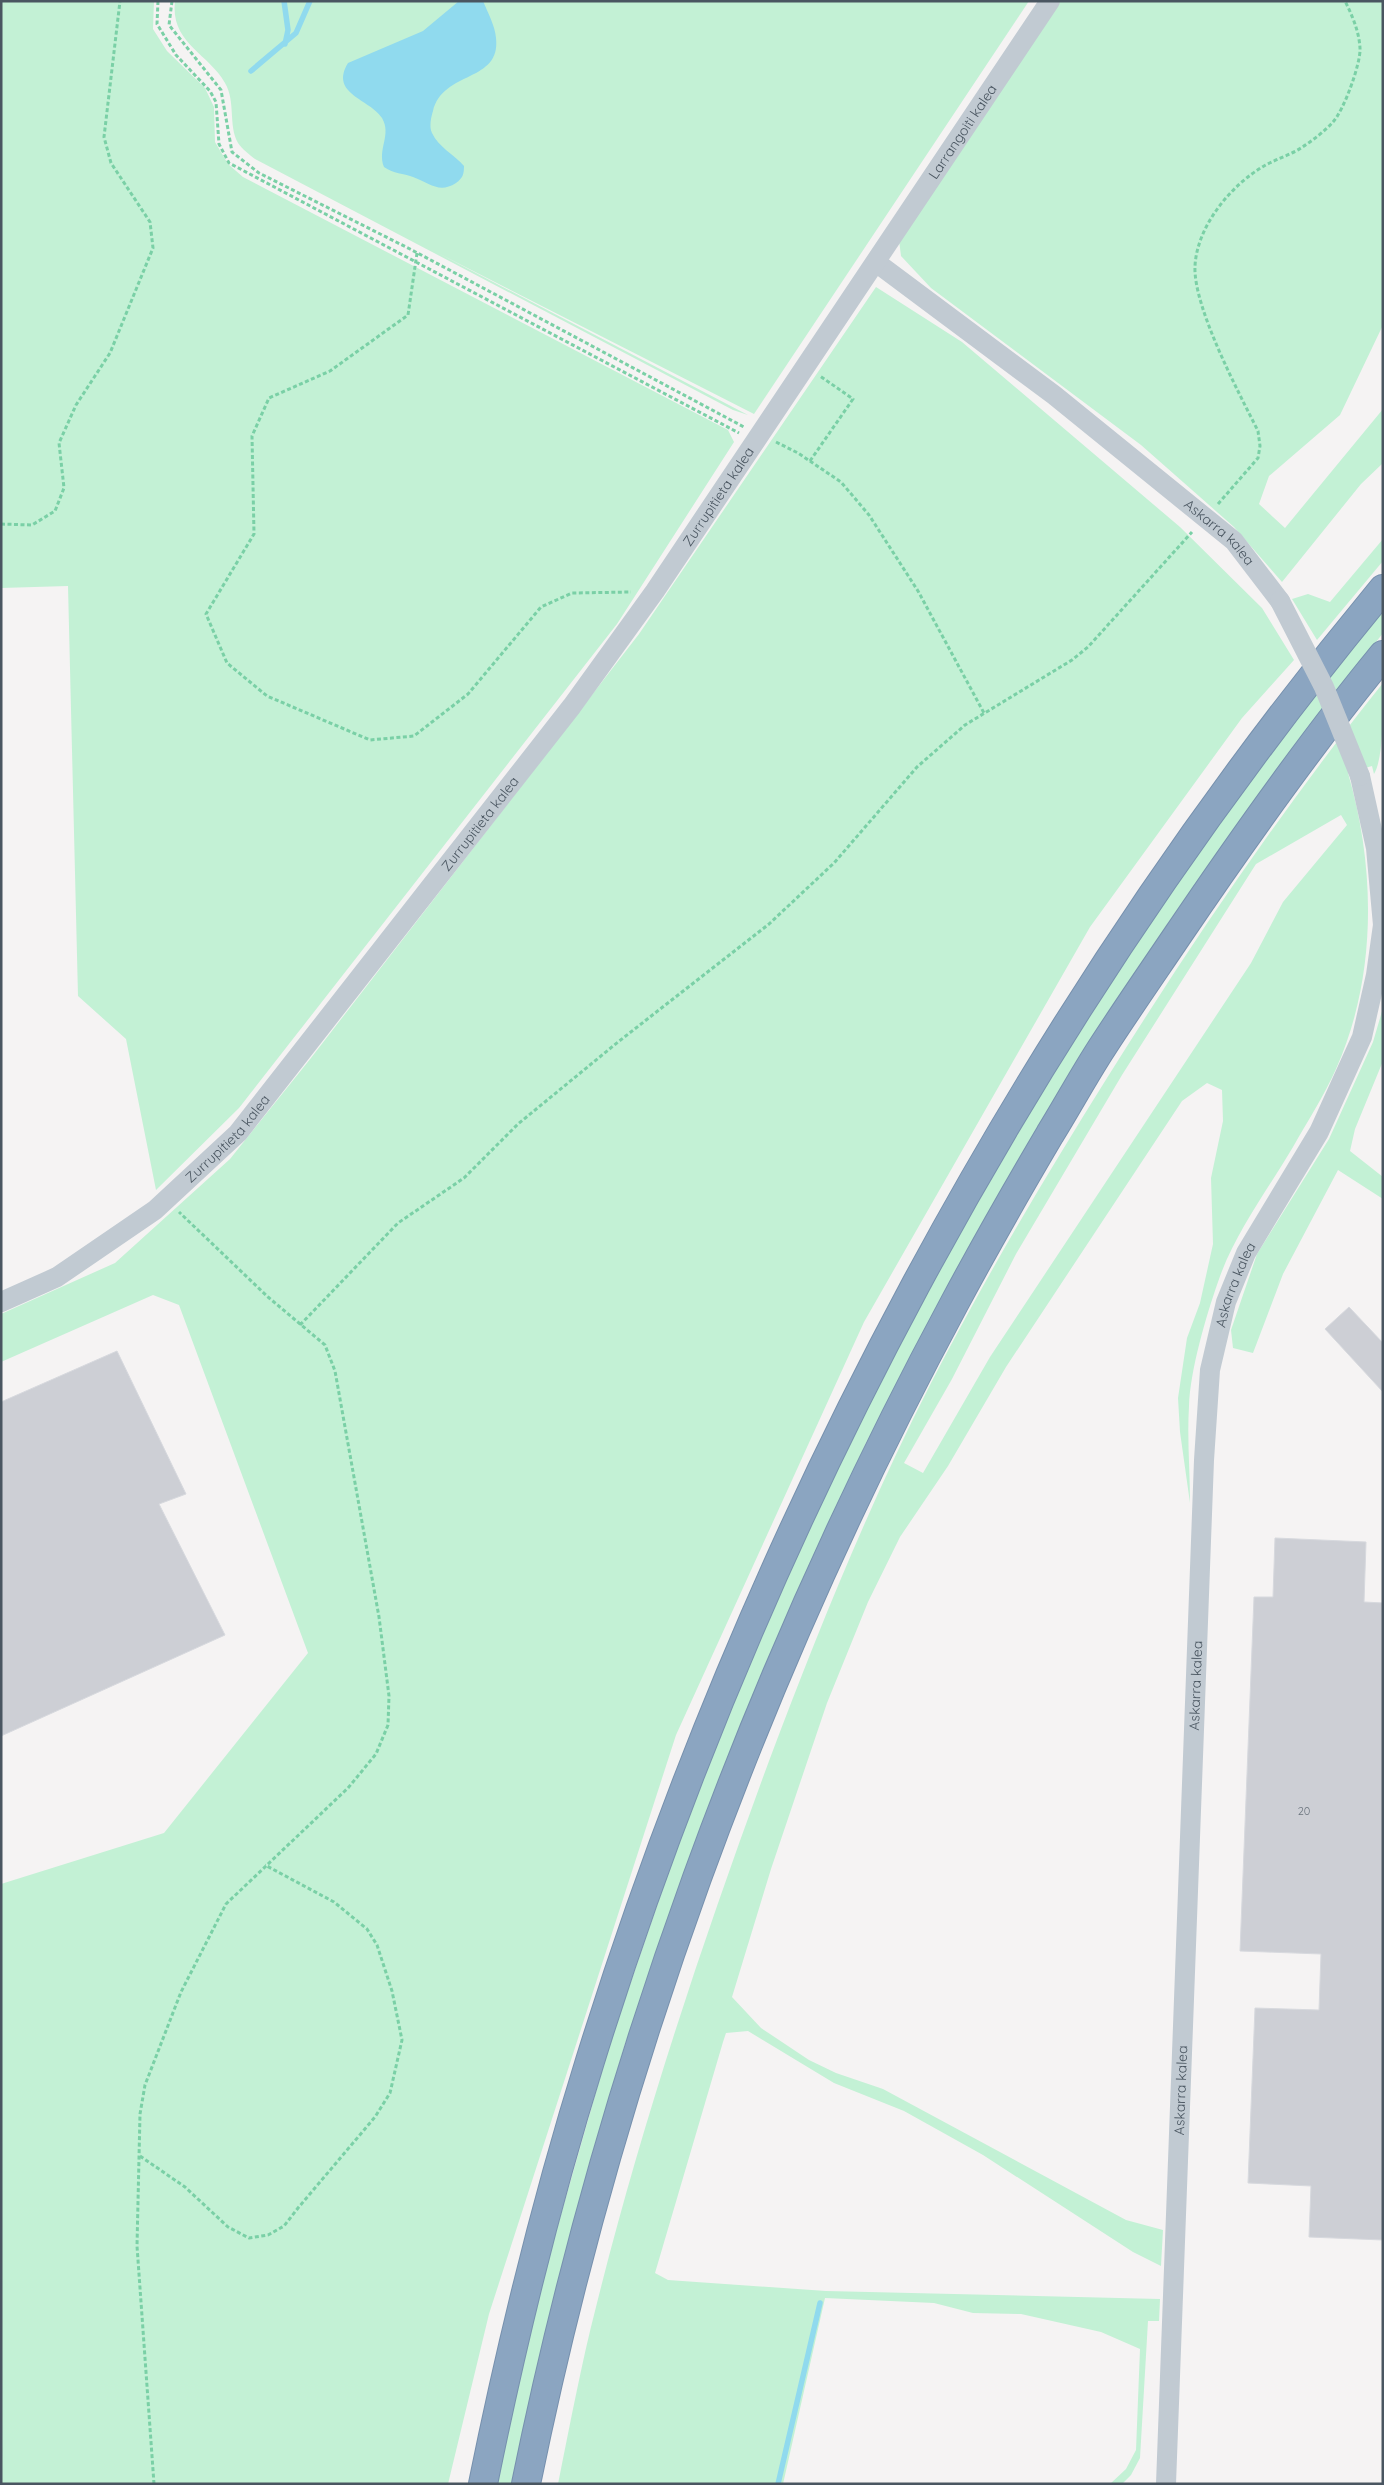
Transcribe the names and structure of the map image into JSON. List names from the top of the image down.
{
  "streets": {
    "street": ["Larrangoiti kalea", "Zurrupitieta kalea", "Askarra kalea"]
  },
  "crossings": [
    ["Larrangoiti kalea", "Zurrupitieta kalea"],
    ["Larrangoiti kalea", "Askarra kalea"],
    ["Zurrupitieta kalea", "Askarra kalea"]
  ],
  "house_numbers": ["20"]
}
